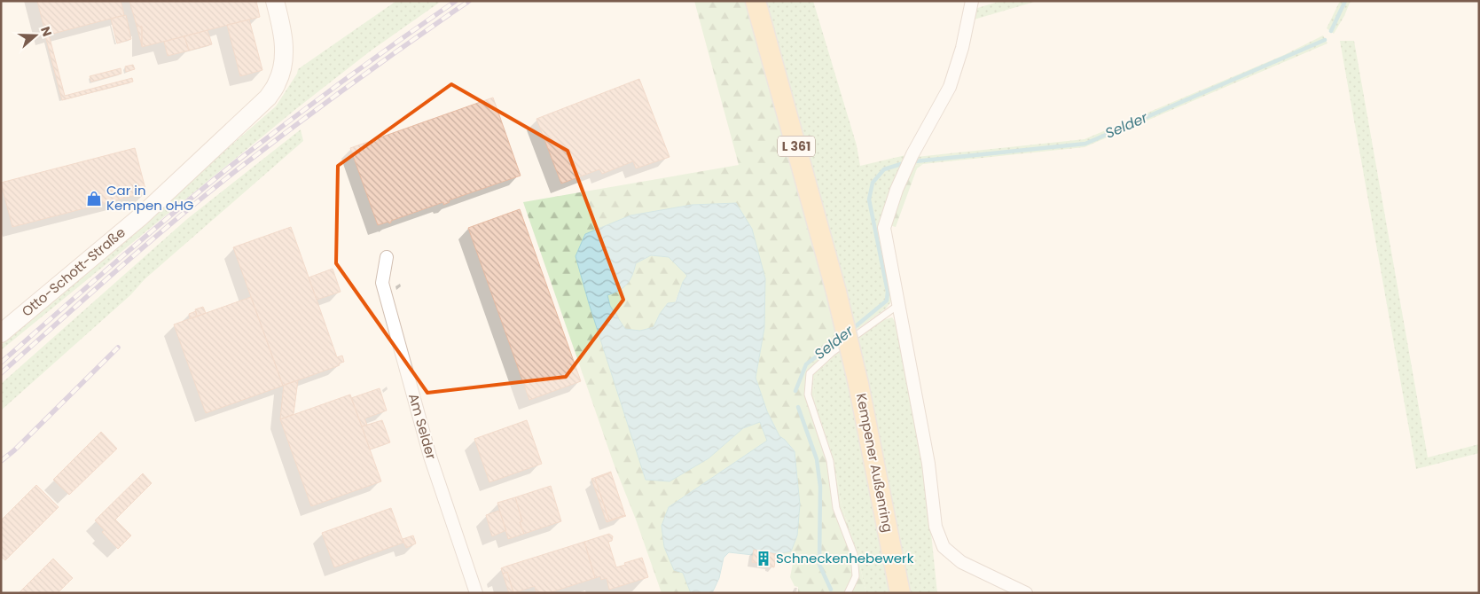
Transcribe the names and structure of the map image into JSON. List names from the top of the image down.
{
  "streets": {
    "main road": ["L 361", "Kempener Außenring"],
    "street": ["Otto-Schott-Straße", "Am Selder"]
  },
  "water": ["Selder"],
  "places": {
    "shop": ["Car in Kempen oHG"],
    "building": ["Schneckenhebewerk"]
  },
  "north": "right"
}
